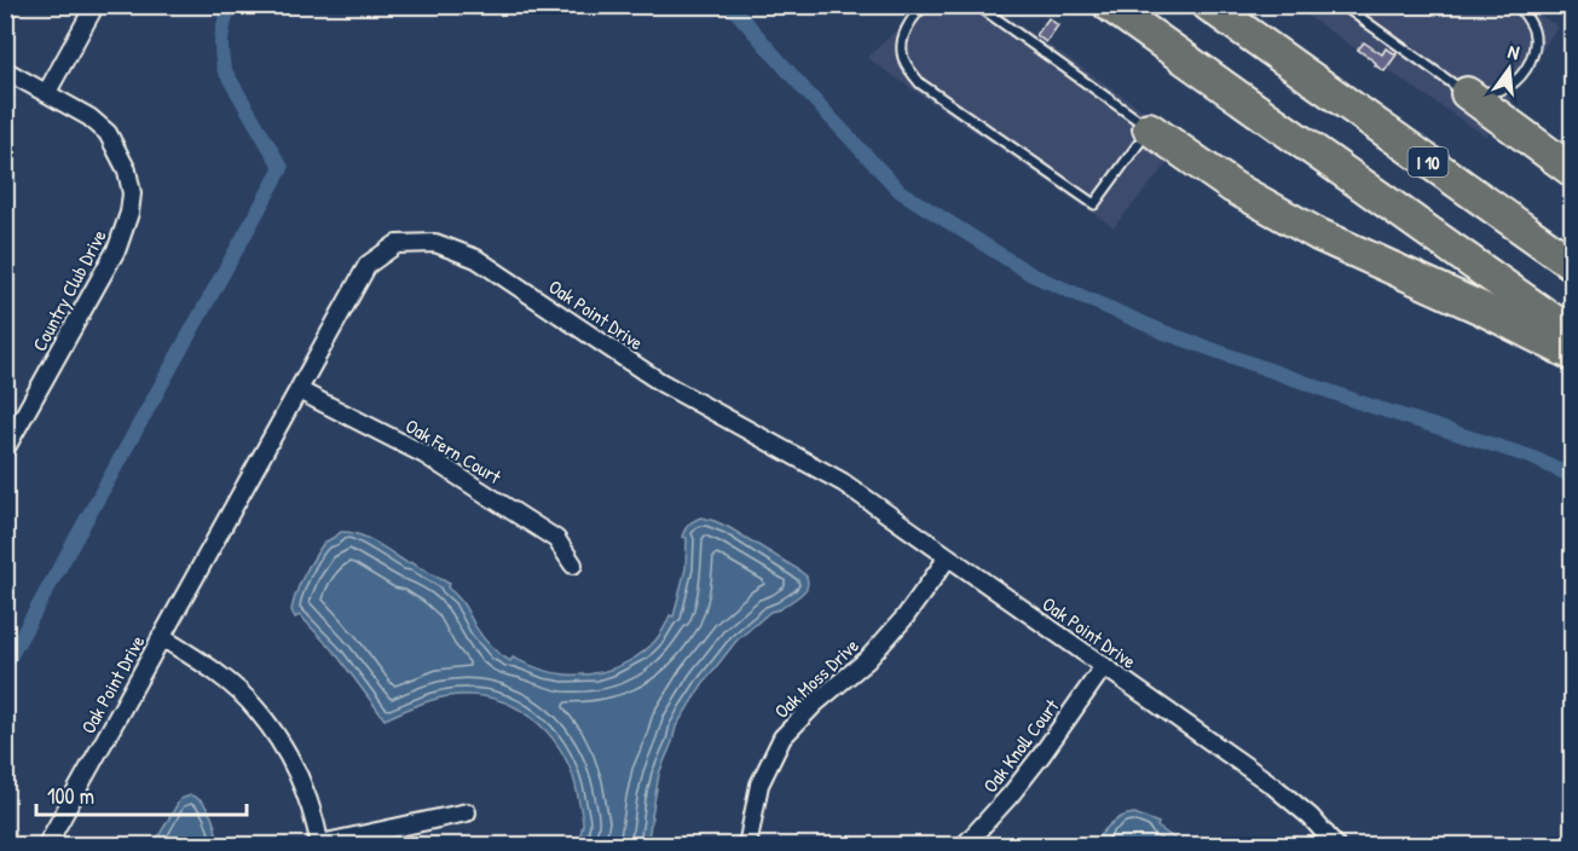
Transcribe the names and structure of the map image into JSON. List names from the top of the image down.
{
  "streets": {
    "highway": ["I 10"],
    "street": [
      "Country Club Drive",
      "Oak Point Drive",
      "Oak Fern Court",
      "Oak Moss Drive",
      "Oak Knoll Court"
    ]
  },
  "crossings": [
    ["Oak Point Drive", "Oak Fern Court"],
    ["Oak Point Drive", "Oak Moss Drive"],
    ["Oak Point Drive", "Oak Knoll Court"]
  ],
  "scale_bar": "100 m",
  "north": "top"
}
